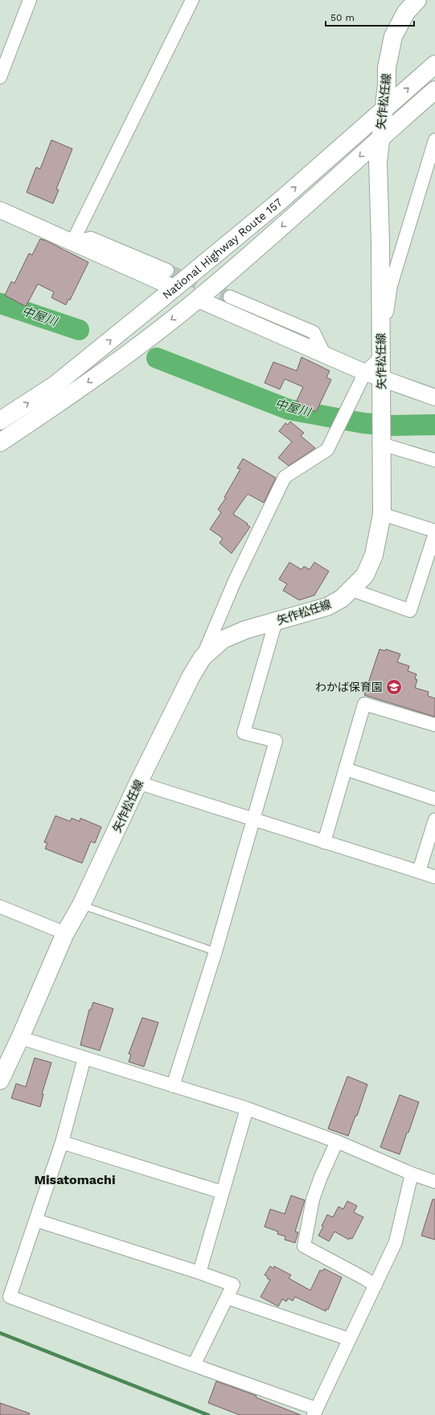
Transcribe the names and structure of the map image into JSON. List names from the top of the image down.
{
  "streets": {
    "main road": ["矢作松任線", "National Highway Route 157"]
  },
  "crossings": [
    ["矢作松任線", "National Highway Route 157"]
  ],
  "districts": ["Misatomachi"],
  "water": ["中屋川"],
  "places": {
    "school or university": ["わかば保育園"]
  },
  "scale_bar": "50 m"
}
